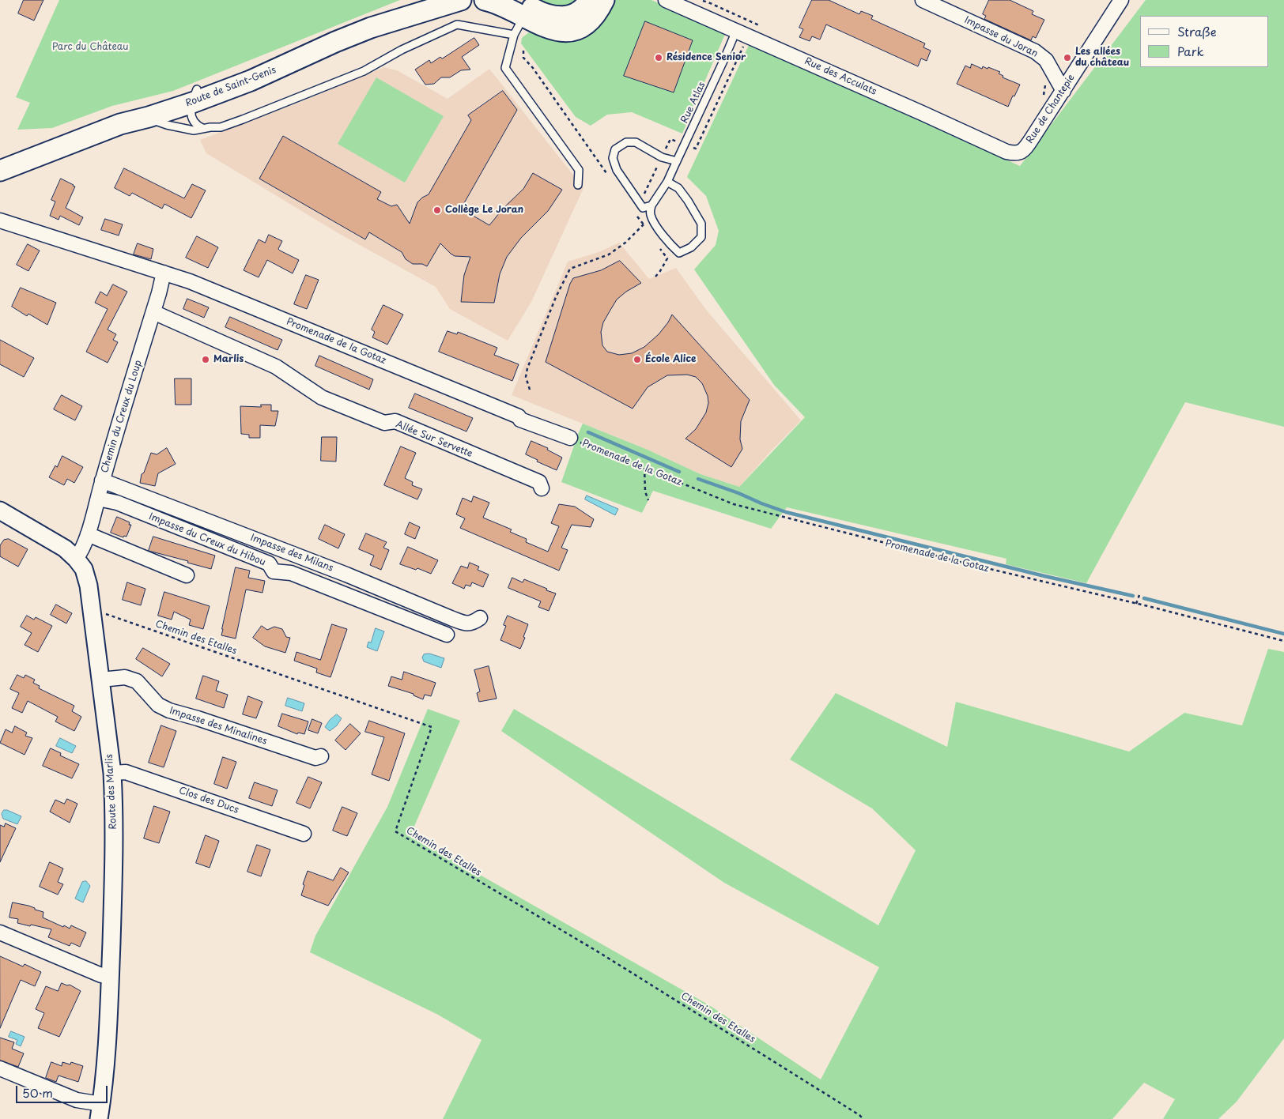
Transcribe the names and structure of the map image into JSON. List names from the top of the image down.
{
  "streets": {
    "main road": ["Route de Saint-Genis"],
    "street": [
      "Impasse du Joran",
      "Rue des Acculats",
      "Rue de Chantepie",
      "Promenade de la Gotaz",
      "Chemin du Creux du Loup",
      "Allée Sur Servette",
      "Impasse du Creux du Hibou",
      "Impasse des Milans",
      "Impasse des Minalines",
      "Route des Marlis",
      "Clos des Ducs"
    ],
    "lane": ["Rue Atlas"],
    "path": ["Chemin des Etalles"]
  },
  "crossings": [
    ["Impasse du Joran", "Rue de Chantepie"],
    ["Rue des Acculats", "Rue Atlas"],
    ["Rue des Acculats", "Rue de Chantepie"],
    ["Promenade de la Gotaz", "Chemin du Creux du Loup"],
    ["Chemin du Creux du Loup", "Allée Sur Servette"],
    ["Chemin du Creux du Loup", "Impasse du Creux du Hibou"],
    ["Chemin du Creux du Loup", "Impasse des Milans"],
    ["Chemin du Creux du Loup", "Route des Marlis"],
    ["Chemin des Etalles", "Route des Marlis"],
    ["Impasse des Minalines", "Route des Marlis"],
    ["Route des Marlis", "Clos des Ducs"]
  ],
  "parks": ["Parc du Château"],
  "places": [
    "Résidence Senior",
    "Les allées du château",
    "Collège Le Joran",
    "Marlis",
    "École Alice"
  ],
  "legend": ["Straße", "Park"],
  "scale_bar": "50 m"
}
